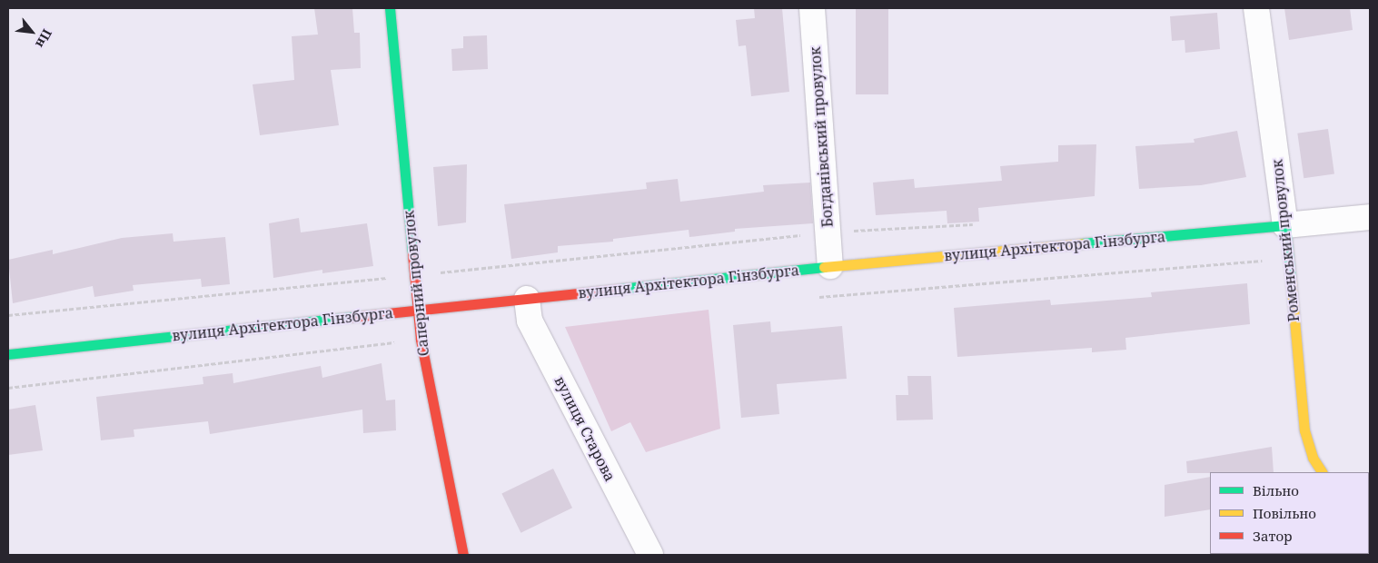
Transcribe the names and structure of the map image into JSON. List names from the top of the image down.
{
  "streets": {
    "main road": ["Роменський провулок", "вулиця Архітектора Гінзбурга", "Саперний провулок"],
    "street": ["Богданівський провулок", "вулиця Старова"]
  },
  "crossings": [
    ["Богданівський провулок", "вулиця Архітектора Гінзбурга"],
    ["Роменський провулок", "вулиця Архітектора Гінзбурга"],
    ["вулиця Архітектора Гінзбурга", "Саперний провулок"],
    ["вулиця Архітектора Гінзбурга", "вулиця Старова"]
  ],
  "legend": ["Вільно", "Повільно", "Затор"],
  "north": "bottom right"
}
